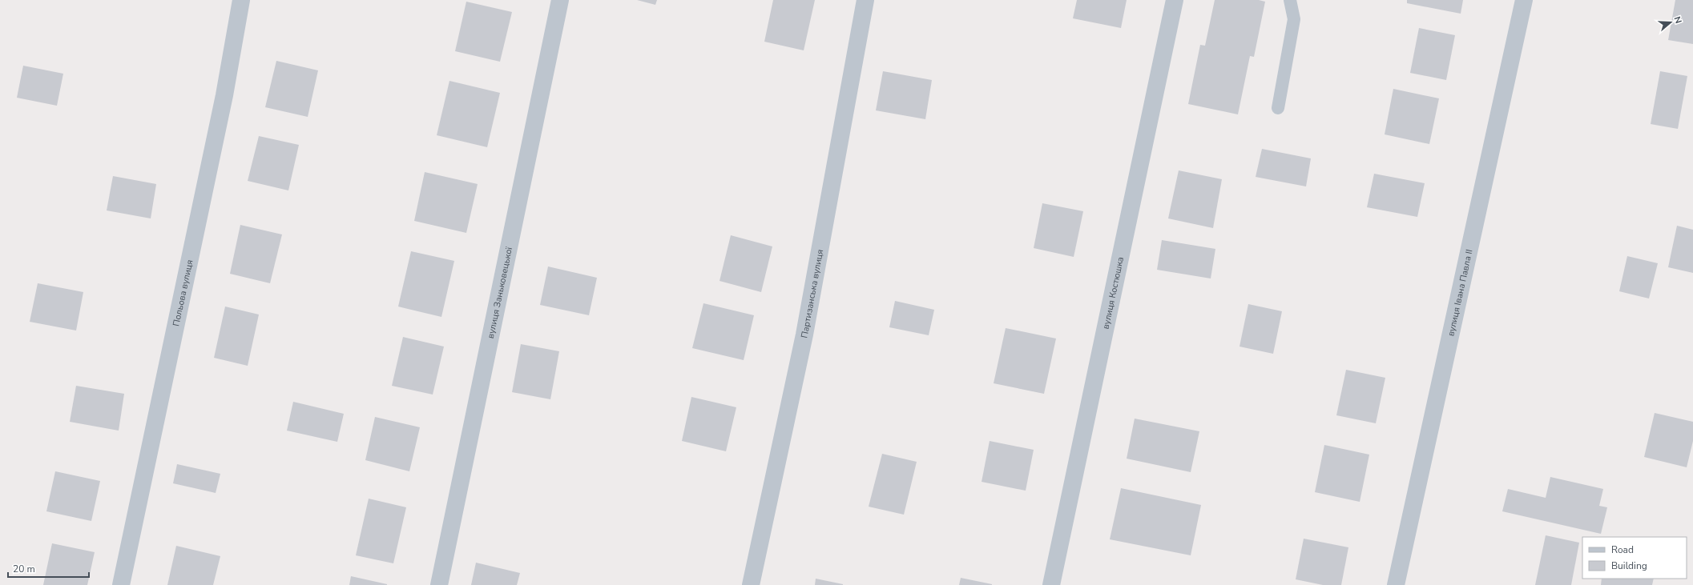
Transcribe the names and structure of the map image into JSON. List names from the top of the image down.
{
  "streets": {
    "street": [
      "Польова вулиця",
      "вулиця Заньковецької",
      "вулиця Костюшка",
      "вулиця Івана Павла II",
      "Партизанська вулиця"
    ]
  },
  "legend": ["Road", "Building"],
  "scale_bar": "20 m",
  "north": "right"
}
